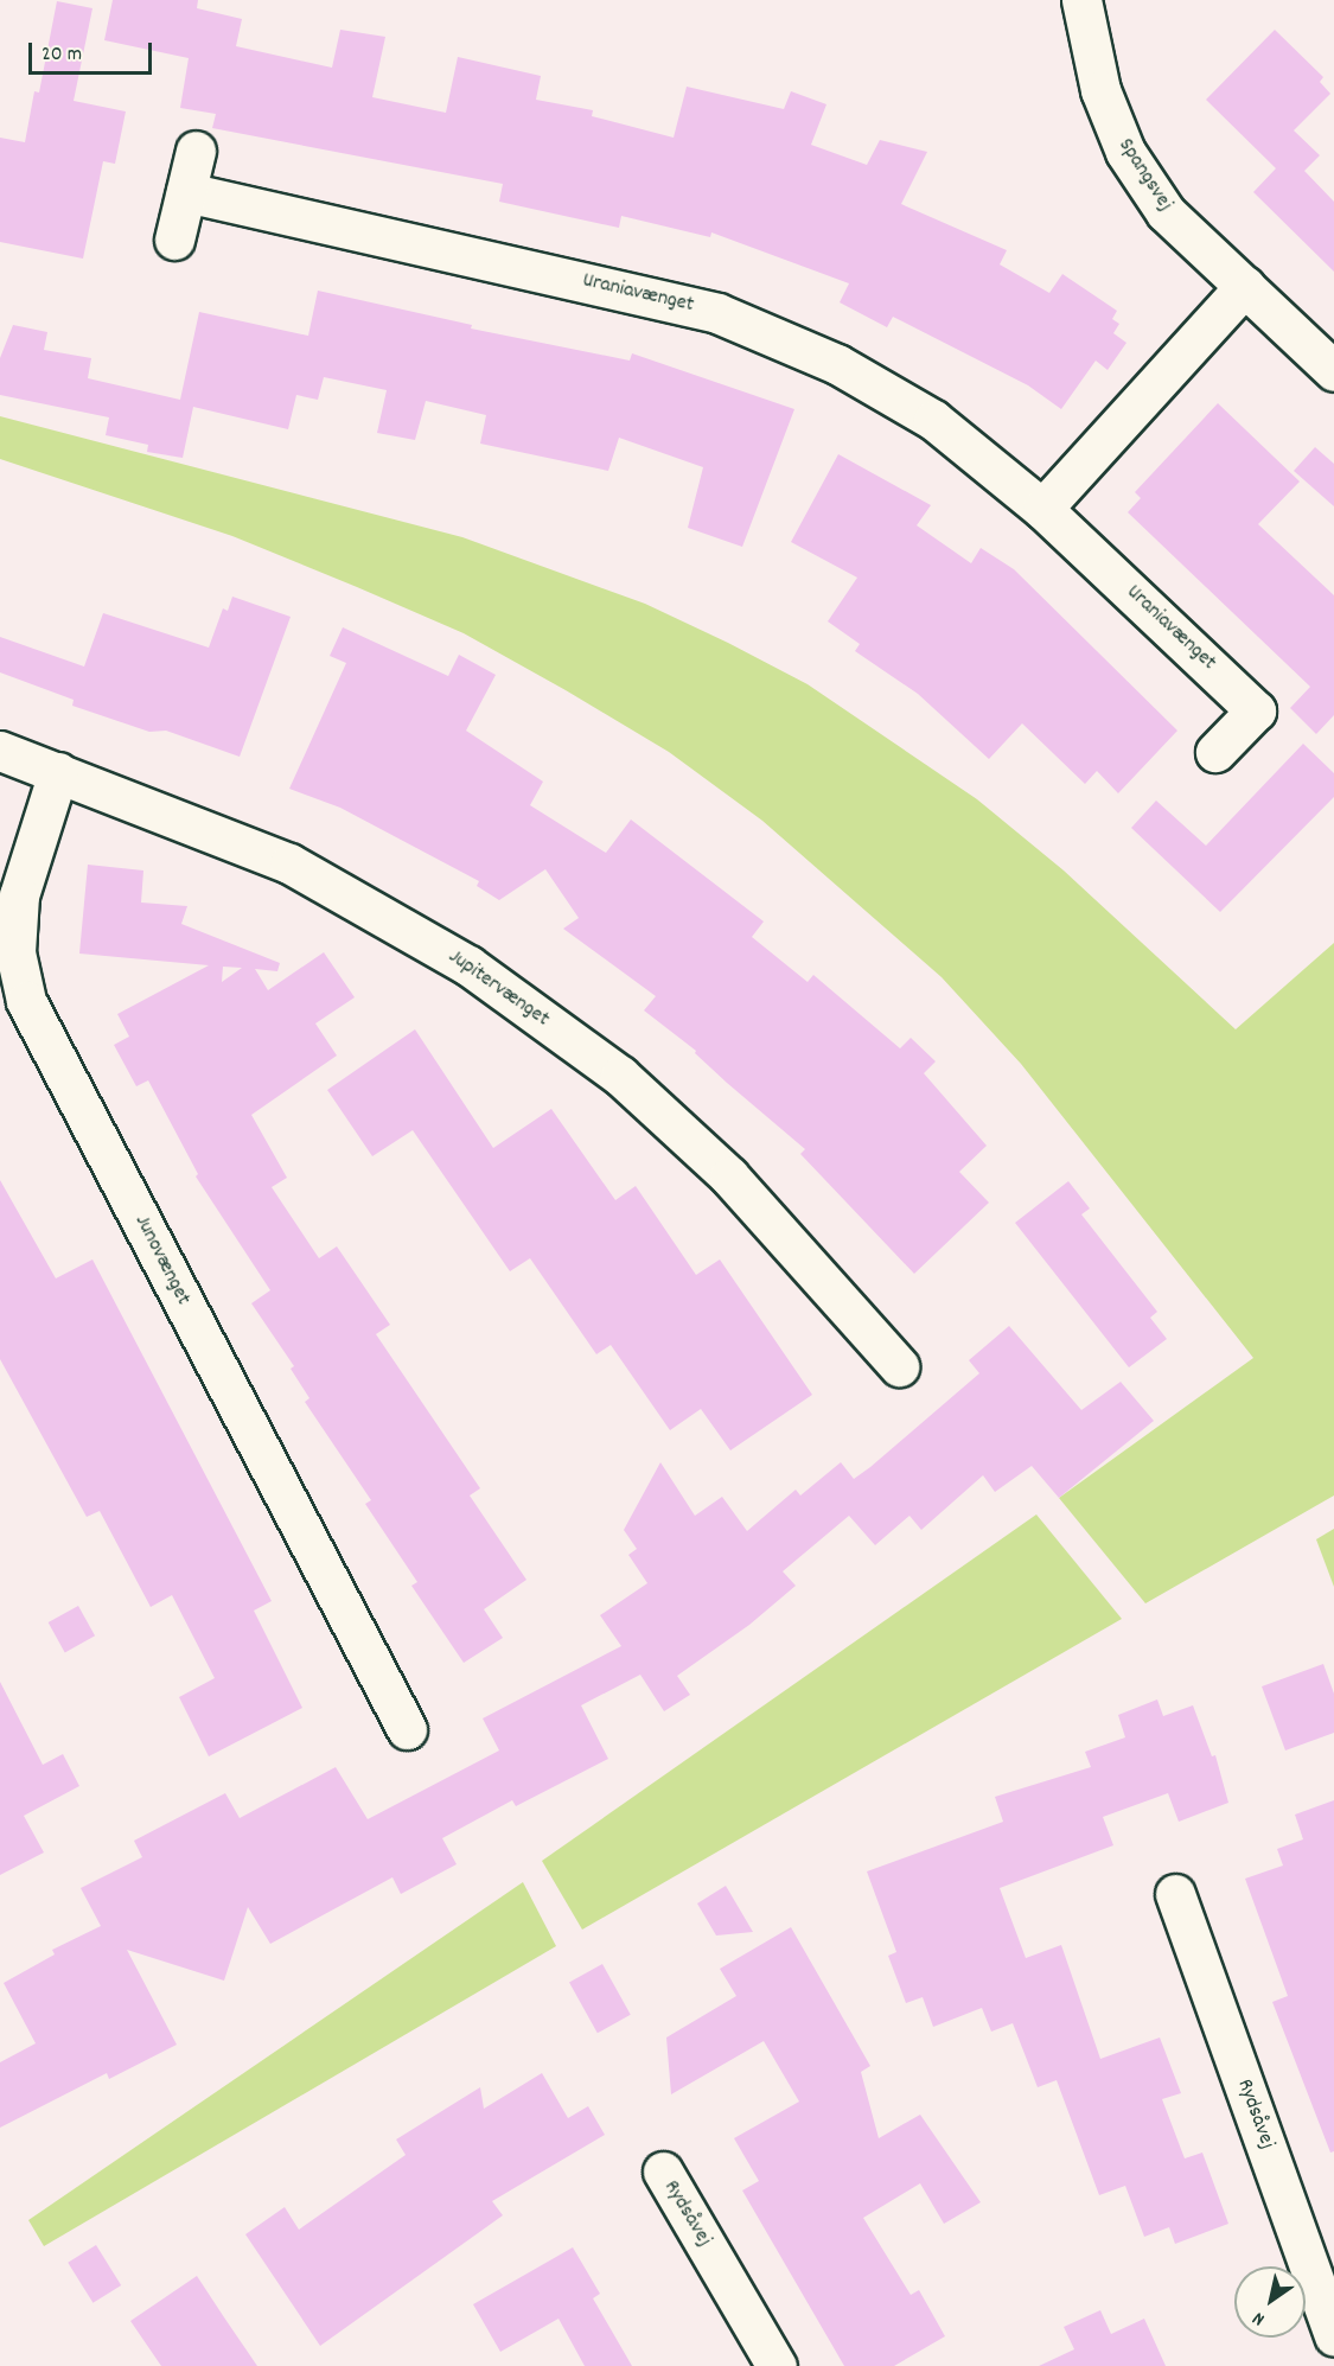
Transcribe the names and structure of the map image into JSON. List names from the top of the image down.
{
  "streets": {
    "street": [
      "Spangsvej",
      "Uraniavænget",
      "Jupitervænget",
      "Junovænget",
      "Rydsåvej"
    ]
  },
  "crossings": [
    ["Jupitervænget", "Junovænget"]
  ],
  "scale_bar": "20 m",
  "north": "bottom left"
}
